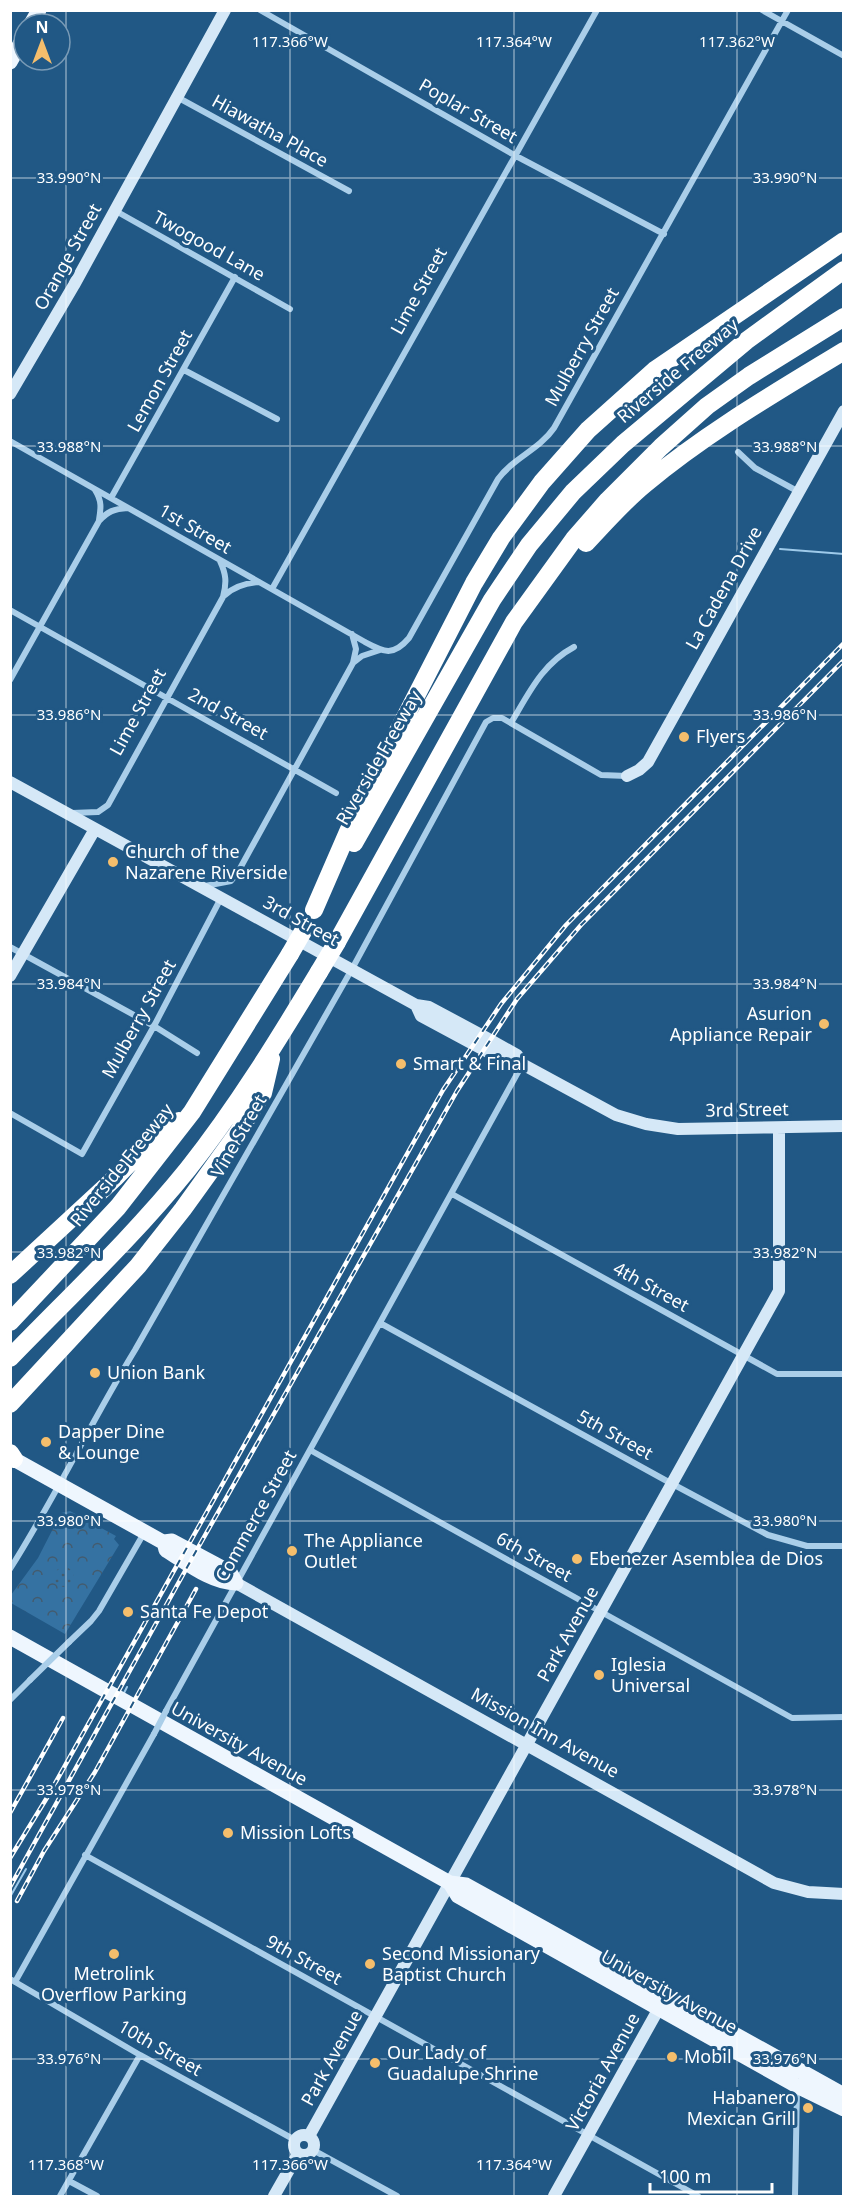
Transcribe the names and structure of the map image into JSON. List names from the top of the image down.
{
  "streets": {
    "highway": ["Riverside Freeway"],
    "main road": ["Mission Inn Avenue", "University Avenue"],
    "street": [
      "Poplar Street",
      "Hiawatha Place",
      "Twogood Lane",
      "Orange Street",
      "Lime Street",
      "Mulberry Street",
      "Lemon Street",
      "1st Street",
      "La Cadena Drive",
      "2nd Street",
      "3rd Street",
      "Vine Street",
      "4th Street",
      "5th Street",
      "Commerce Street",
      "6th Street",
      "Park Avenue",
      "9th Street",
      "10th Street",
      "Victoria Avenue"
    ]
  },
  "crossings": [
    ["Poplar Street", "Lime Street"],
    ["Poplar Street", "Mulberry Street"],
    ["Hiawatha Place", "Orange Street"],
    ["Twogood Lane", "Orange Street"],
    ["Twogood Lane", "Lemon Street"],
    ["Lime Street", "1st Street"],
    ["Lime Street", "2nd Street"],
    ["Lime Street", "3rd Street"],
    ["Mulberry Street", "1st Street"],
    ["Mulberry Street", "3rd Street"],
    ["Lemon Street", "1st Street"],
    ["3rd Street", "Vine Street"],
    ["3rd Street", "Commerce Street"],
    ["3rd Street", "Park Avenue"],
    ["Vine Street", "Mission Inn Avenue"],
    ["4th Street", "Commerce Street"],
    ["4th Street", "Park Avenue"],
    ["5th Street", "Commerce Street"],
    ["5th Street", "Park Avenue"],
    ["Commerce Street", "6th Street"],
    ["Commerce Street", "Mission Inn Avenue"],
    ["Commerce Street", "9th Street"],
    ["Commerce Street", "10th Street"],
    ["6th Street", "Park Avenue"],
    ["Park Avenue", "Mission Inn Avenue"],
    ["Park Avenue", "University Avenue"],
    ["Park Avenue", "9th Street"],
    ["Park Avenue", "10th Street"],
    ["University Avenue", "Victoria Avenue"],
    ["9th Street", "Victoria Avenue"]
  ],
  "places": [
    "Flyers",
    "Church of the Nazarene Riverside",
    "Asurion Appliance Repair",
    "Smart & Final",
    "Union Bank",
    "Dapper Dine & Lounge",
    "The Appliance Outlet",
    "Ebenezer Asemblea de Dios",
    "Santa Fe Depot",
    "Iglesia Universal",
    "Mission Lofts",
    "Metrolink Overflow Parking",
    "Second Missionary Baptist Church",
    "Mobil",
    "Our Lady of Guadalupe Shrine",
    "Habanero Mexican Grill"
  ],
  "scale_bar": "100 m",
  "north": "top",
  "coordinates": [
    "117.366°W",
    "117.364°W",
    "117.362°W",
    "33.990°N",
    "33.988°N",
    "33.986°N",
    "33.984°N",
    "33.982°N",
    "33.980°N",
    "33.978°N",
    "33.976°N",
    "117.368°W"
  ]
}
